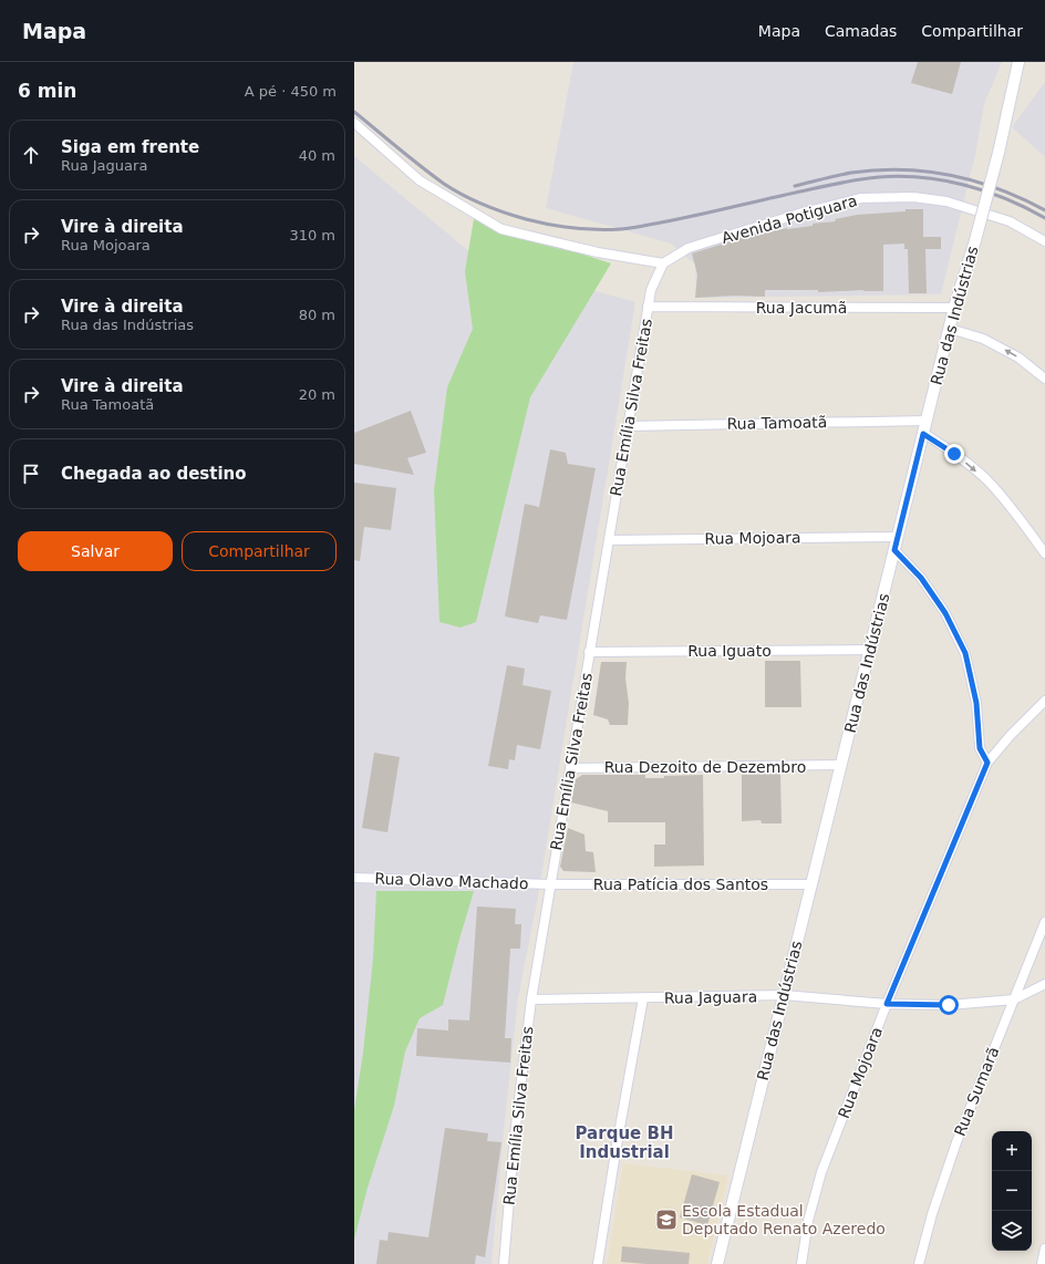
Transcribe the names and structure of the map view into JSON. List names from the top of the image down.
{
  "streets": {
    "street": [
      "Avenida Potiguara",
      "Rua Jacumã",
      "Rua das Indústrias",
      "Rua Emília Silva Freitas",
      "Rua Tamoatã",
      "Rua Mojoara",
      "Rua Iguato",
      "Rua Dezoito de Dezembro",
      "Rua Olavo Machado",
      "Rua Patícia dos Santos",
      "Rua Jaguara",
      "Rua Sumarã"
    ]
  },
  "crossings": [
    ["Avenida Potiguara", "Rua Emília Silva Freitas"],
    ["Rua Jacumã", "Rua das Indústrias"],
    ["Rua Jacumã", "Rua Emília Silva Freitas"],
    ["Rua das Indústrias", "Rua Tamoatã"],
    ["Rua das Indústrias", "Rua Mojoara"],
    ["Rua das Indústrias", "Rua Iguato"],
    ["Rua das Indústrias", "Rua Dezoito de Dezembro"],
    ["Rua das Indústrias", "Rua Patícia dos Santos"],
    ["Rua das Indústrias", "Rua Jaguara"],
    ["Rua Emília Silva Freitas", "Rua Tamoatã"],
    ["Rua Emília Silva Freitas", "Rua Mojoara"],
    ["Rua Emília Silva Freitas", "Rua Iguato"],
    ["Rua Emília Silva Freitas", "Rua Dezoito de Dezembro"],
    ["Rua Emília Silva Freitas", "Rua Olavo Machado"],
    ["Rua Emília Silva Freitas", "Rua Patícia dos Santos"],
    ["Rua Emília Silva Freitas", "Rua Jaguara"],
    ["Rua Mojoara", "Rua Jaguara"],
    ["Rua Olavo Machado", "Rua Patícia dos Santos"],
    ["Rua Jaguara", "Rua Sumarã"]
  ],
  "districts": ["Parque BH Industrial"],
  "places": {
    "school or university": ["Escola Estadual Deputado Renato Azeredo"]
  },
  "page": {
    "header": "Mapa",
    "nav": ["Mapa", "Camadas", "Compartilhar"],
    "heading": ["6 min", "A pé · 450 m"],
    "list": [
      ["Siga em frente", "Rua Jaguara", "40 m"],
      ["Vire à direita", "Rua Mojoara", "310 m"],
      ["Vire à direita", "Rua das Indústrias", "80 m"],
      ["Vire à direita", "Rua Tamoatã", "20 m"],
      "Chegada ao destino"
    ],
    "buttons": ["Salvar", "Compartilhar"],
    "map_buttons": ["+", "−"]
  }
}
